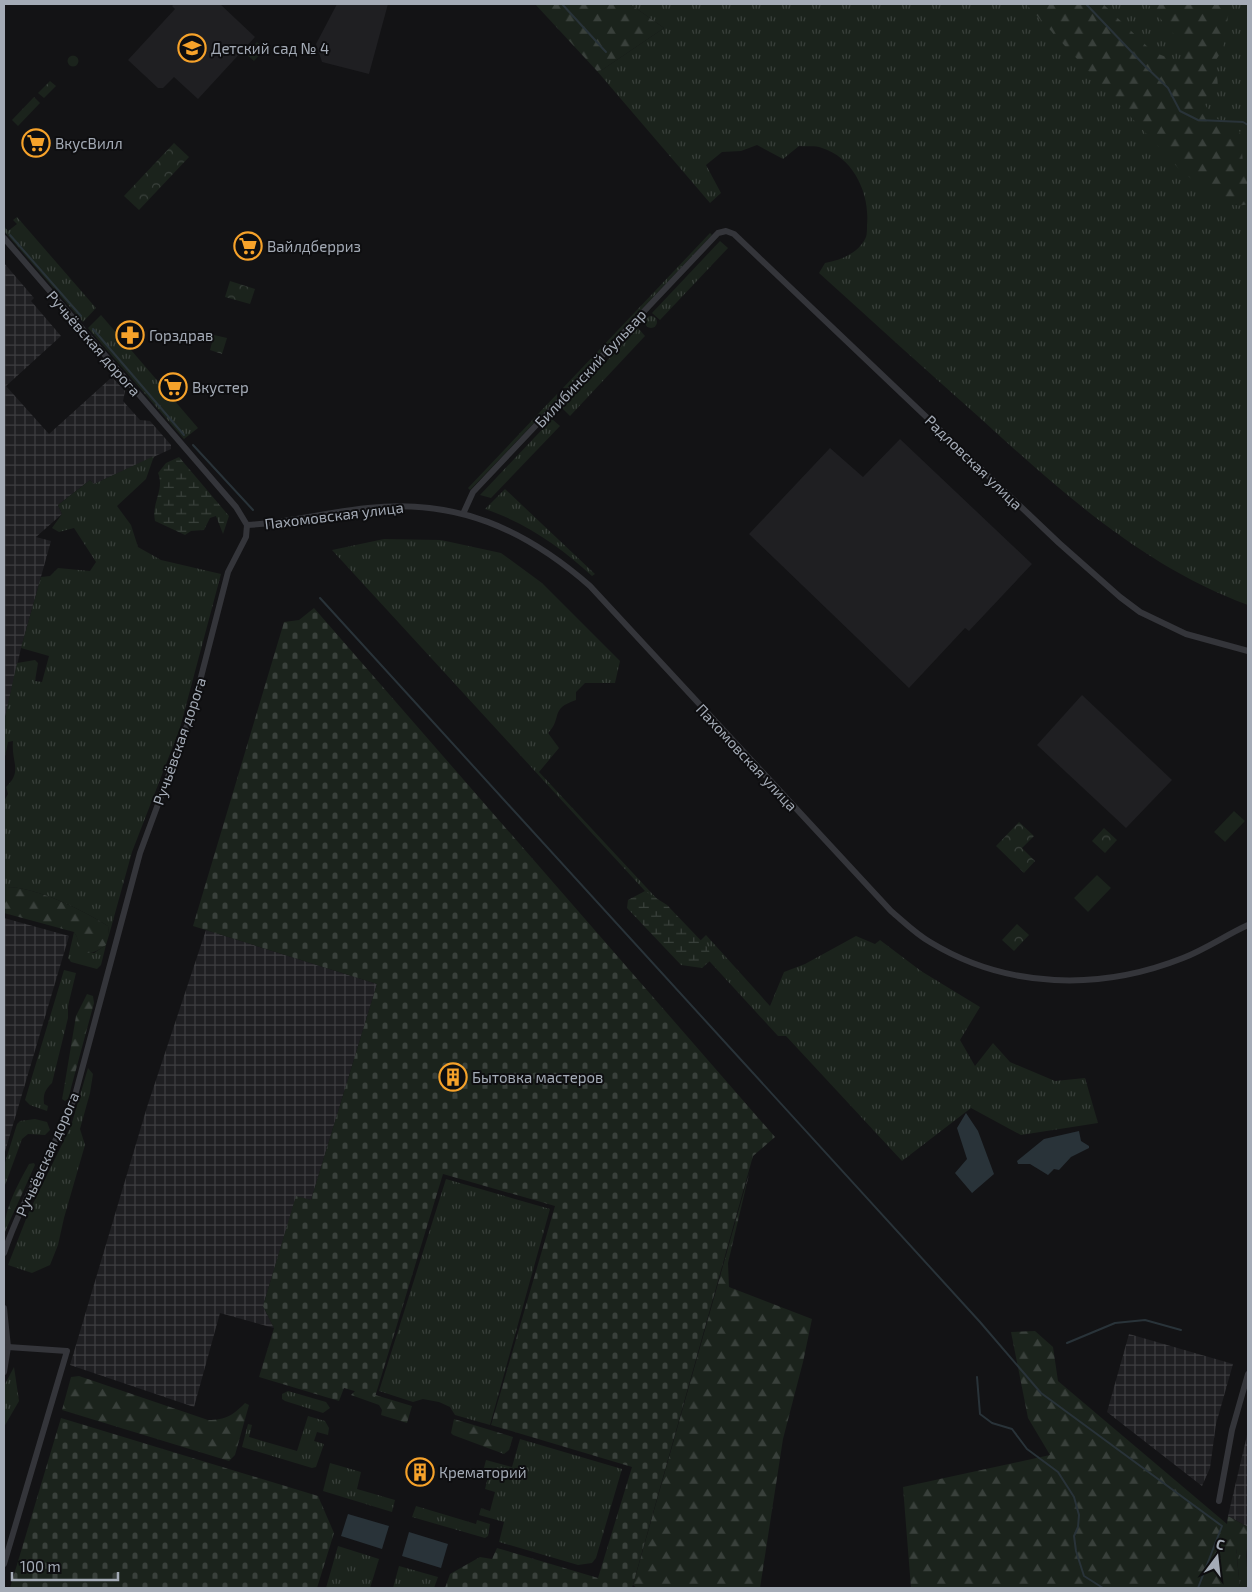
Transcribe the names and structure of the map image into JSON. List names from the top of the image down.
{
  "streets": {
    "street": [
      "Ручьёвская дорога",
      "Билибинский бульвар",
      "Радловская улица",
      "Пахомовская улица"
    ]
  },
  "crossings": [
    ["Ручьёвская дорога", "Пахомовская улица"],
    ["Билибинский бульвар", "Радловская улица"],
    ["Билибинский бульвар", "Пахомовская улица"]
  ],
  "places": {
    "school or university": ["Детский сад № 4"],
    "supermarket": ["ВкусВилл", "Вайлдберриз", "Вкустер"],
    "pharmacy": ["Горздрав"],
    "building": ["Бытовка мастеров", "Крематорий"]
  },
  "scale_bar": "100 m",
  "north": "top"
}
